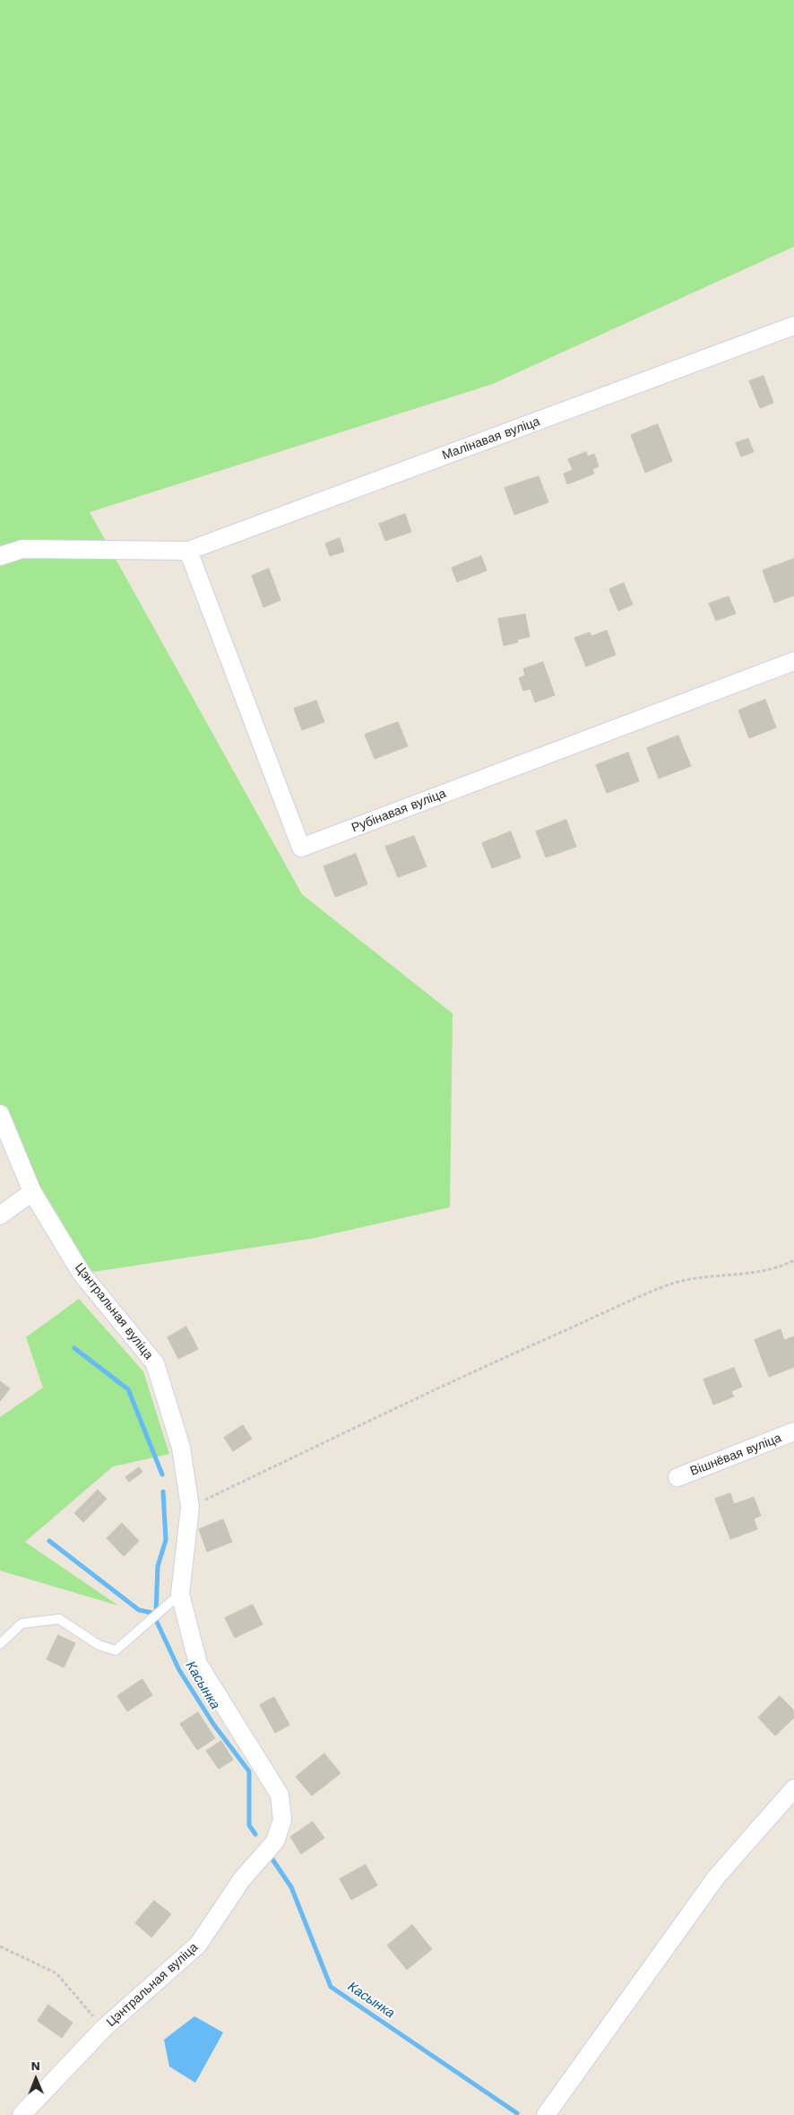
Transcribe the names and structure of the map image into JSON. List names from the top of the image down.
{
  "streets": {
    "street": [
      "Малінавая вуліца",
      "Рубінавая вуліца",
      "Цэнтральная вуліца",
      "Вішнёвая вуліца"
    ]
  },
  "crossings": [
    ["Малінавая вуліца", "Рубінавая вуліца"]
  ],
  "water": ["Касынка"],
  "north": "top"
}
